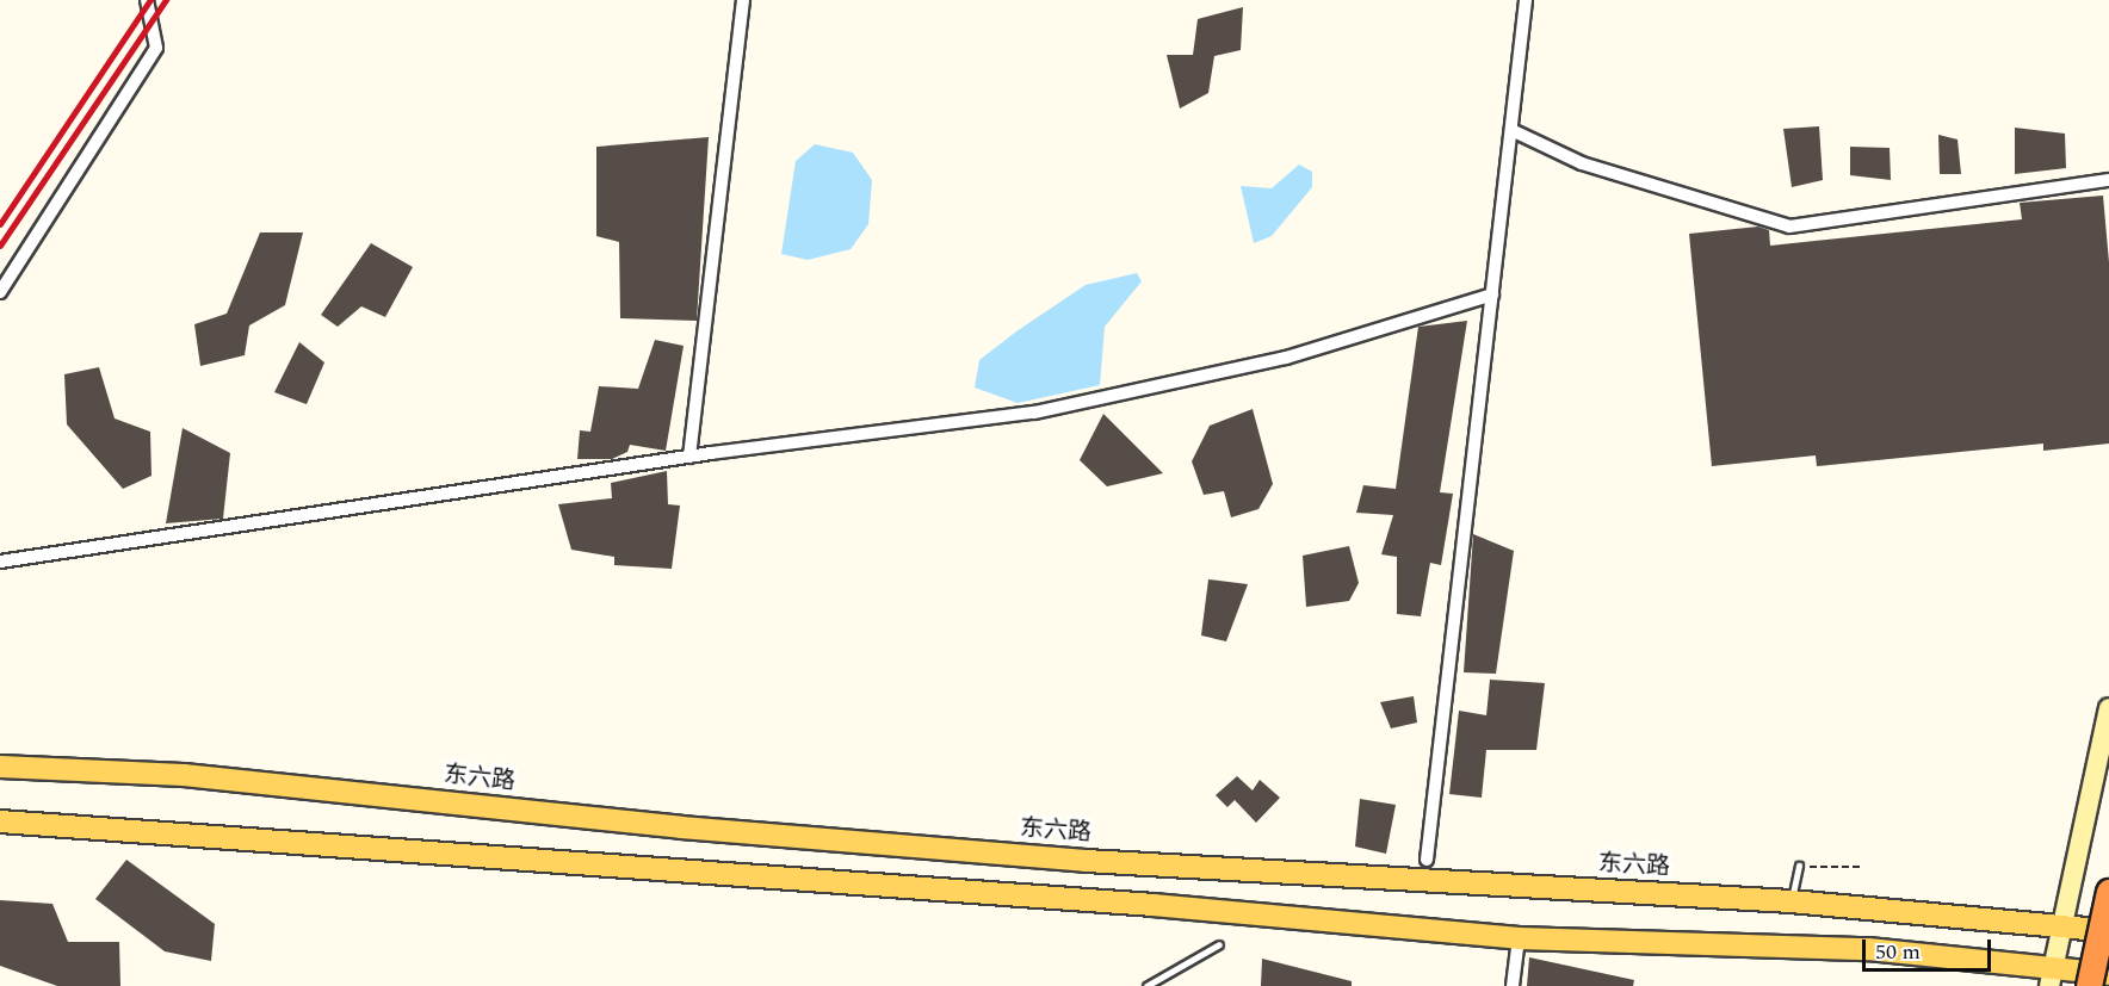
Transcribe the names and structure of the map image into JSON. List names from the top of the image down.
{
  "streets": {
    "main road": ["东六路"]
  },
  "scale_bar": "50 m"
}
